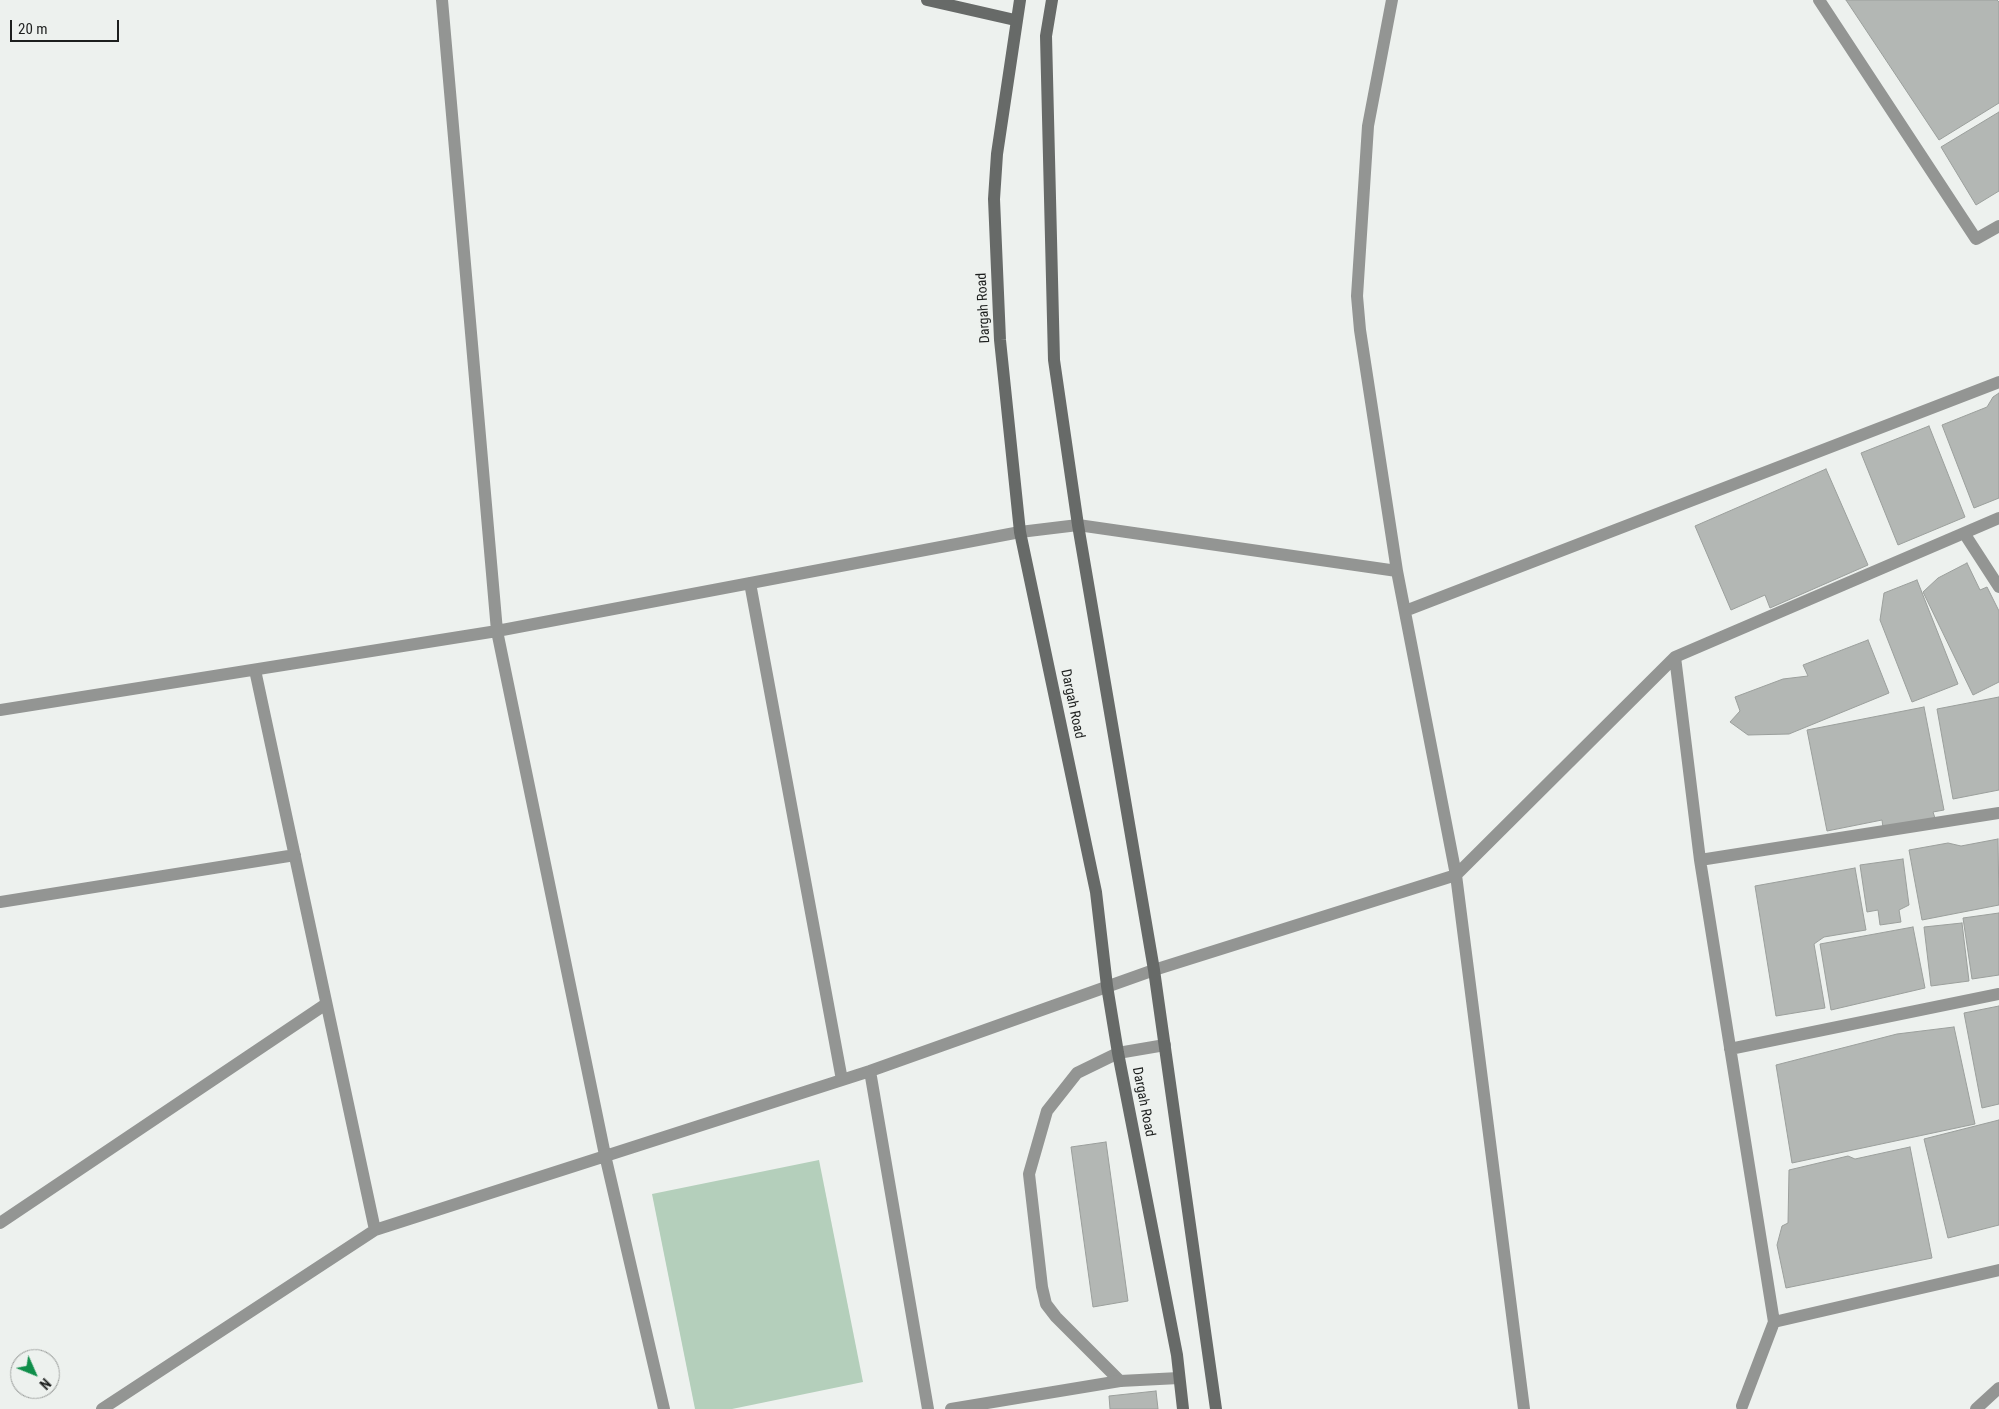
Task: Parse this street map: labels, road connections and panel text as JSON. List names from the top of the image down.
{
  "streets": {
    "main road": ["Dargah Road"]
  },
  "scale_bar": "20 m",
  "north": "bottom right"
}
